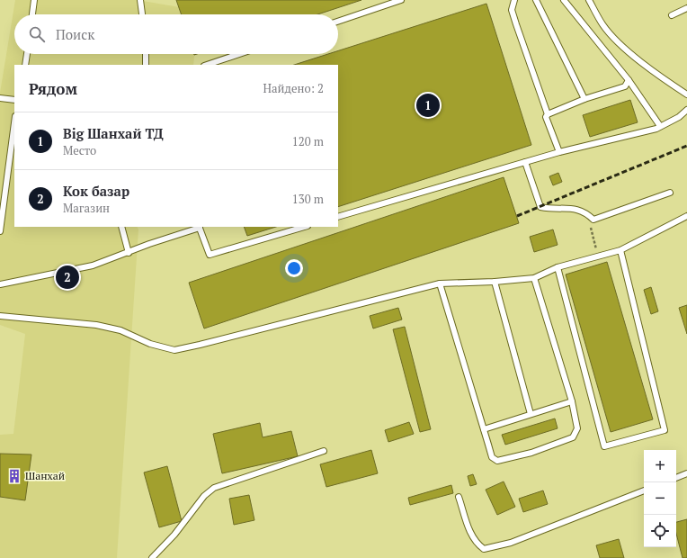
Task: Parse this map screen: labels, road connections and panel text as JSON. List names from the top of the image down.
{
  "places": {
    "building": ["Шанхай"]
  },
  "page": {
    "search": "Поиск",
    "heading": ["Рядом", "Найдено: 2"],
    "pins": ["1", "2"],
    "list": [
      {
        "mark": "1",
        "name": "Big Шанхай ТД",
        "note": "Место",
        "value": "120 m"
      },
      {
        "mark": "2",
        "name": "Кок базар",
        "note": "Магазин",
        "value": "130 m"
      }
    ],
    "map_buttons": ["+", "−"]
  }
}
